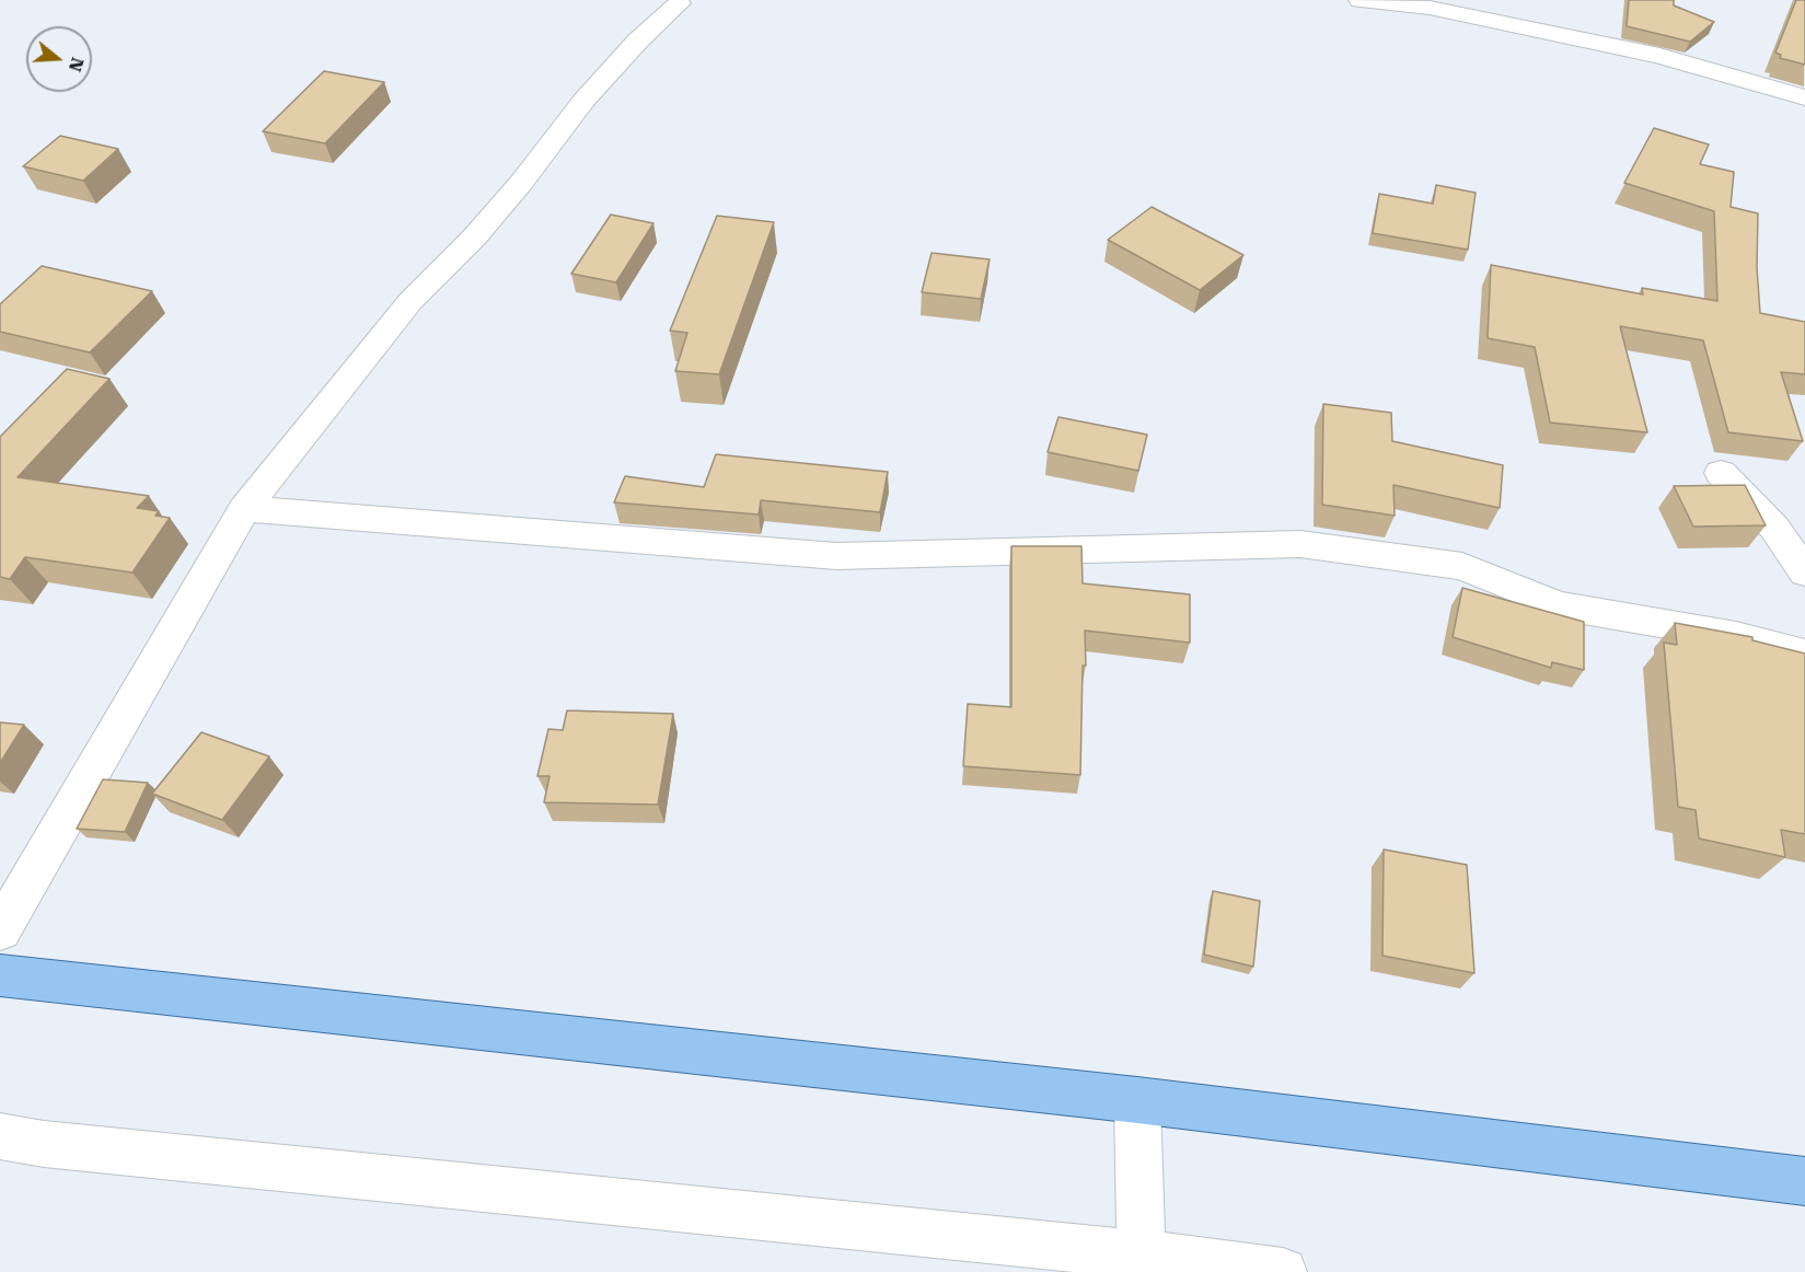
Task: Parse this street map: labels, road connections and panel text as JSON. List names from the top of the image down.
{
  "north": "right"
}
